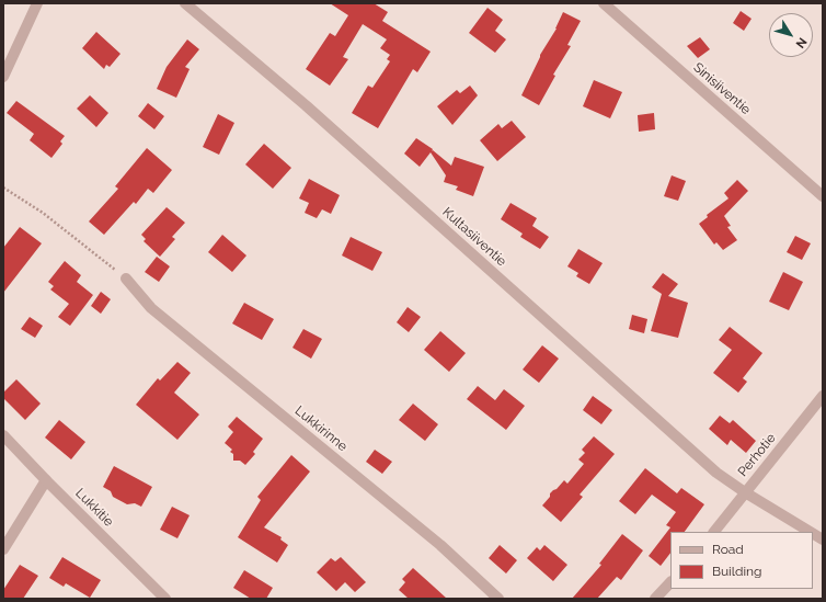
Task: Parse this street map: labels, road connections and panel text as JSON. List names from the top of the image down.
{
  "streets": {
    "street": [
      "Sinisiiventie",
      "Kultasiiventie",
      "Lukkirinne",
      "Perhotie",
      "Lukkitie"
    ]
  },
  "crossings": [
    ["Kultasiiventie", "Perhotie"]
  ],
  "legend": ["Road", "Building"],
  "north": "bottom right"
}
